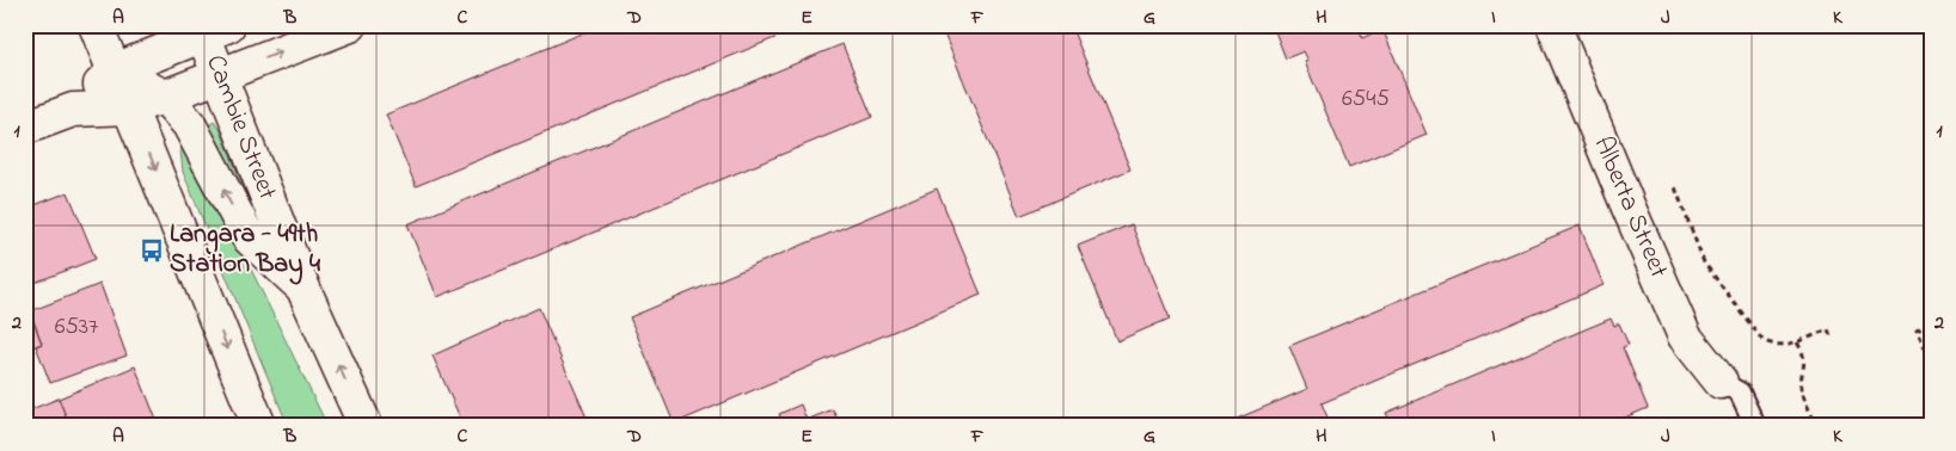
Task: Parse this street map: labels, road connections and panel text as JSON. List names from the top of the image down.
{
  "streets": {
    "main road": ["Cambie Street", "Alberta Street"]
  },
  "places": {
    "bus stop": ["Langara - 49th Station Bay 4"]
  },
  "house_numbers": ["6545", "6537"],
  "grid": {
    "columns": [
      "A",
      "B",
      "C",
      "D",
      "E",
      "F",
      "G",
      "H",
      "I",
      "J",
      "K"
    ],
    "rows": ["1", "2"]
  }
}
